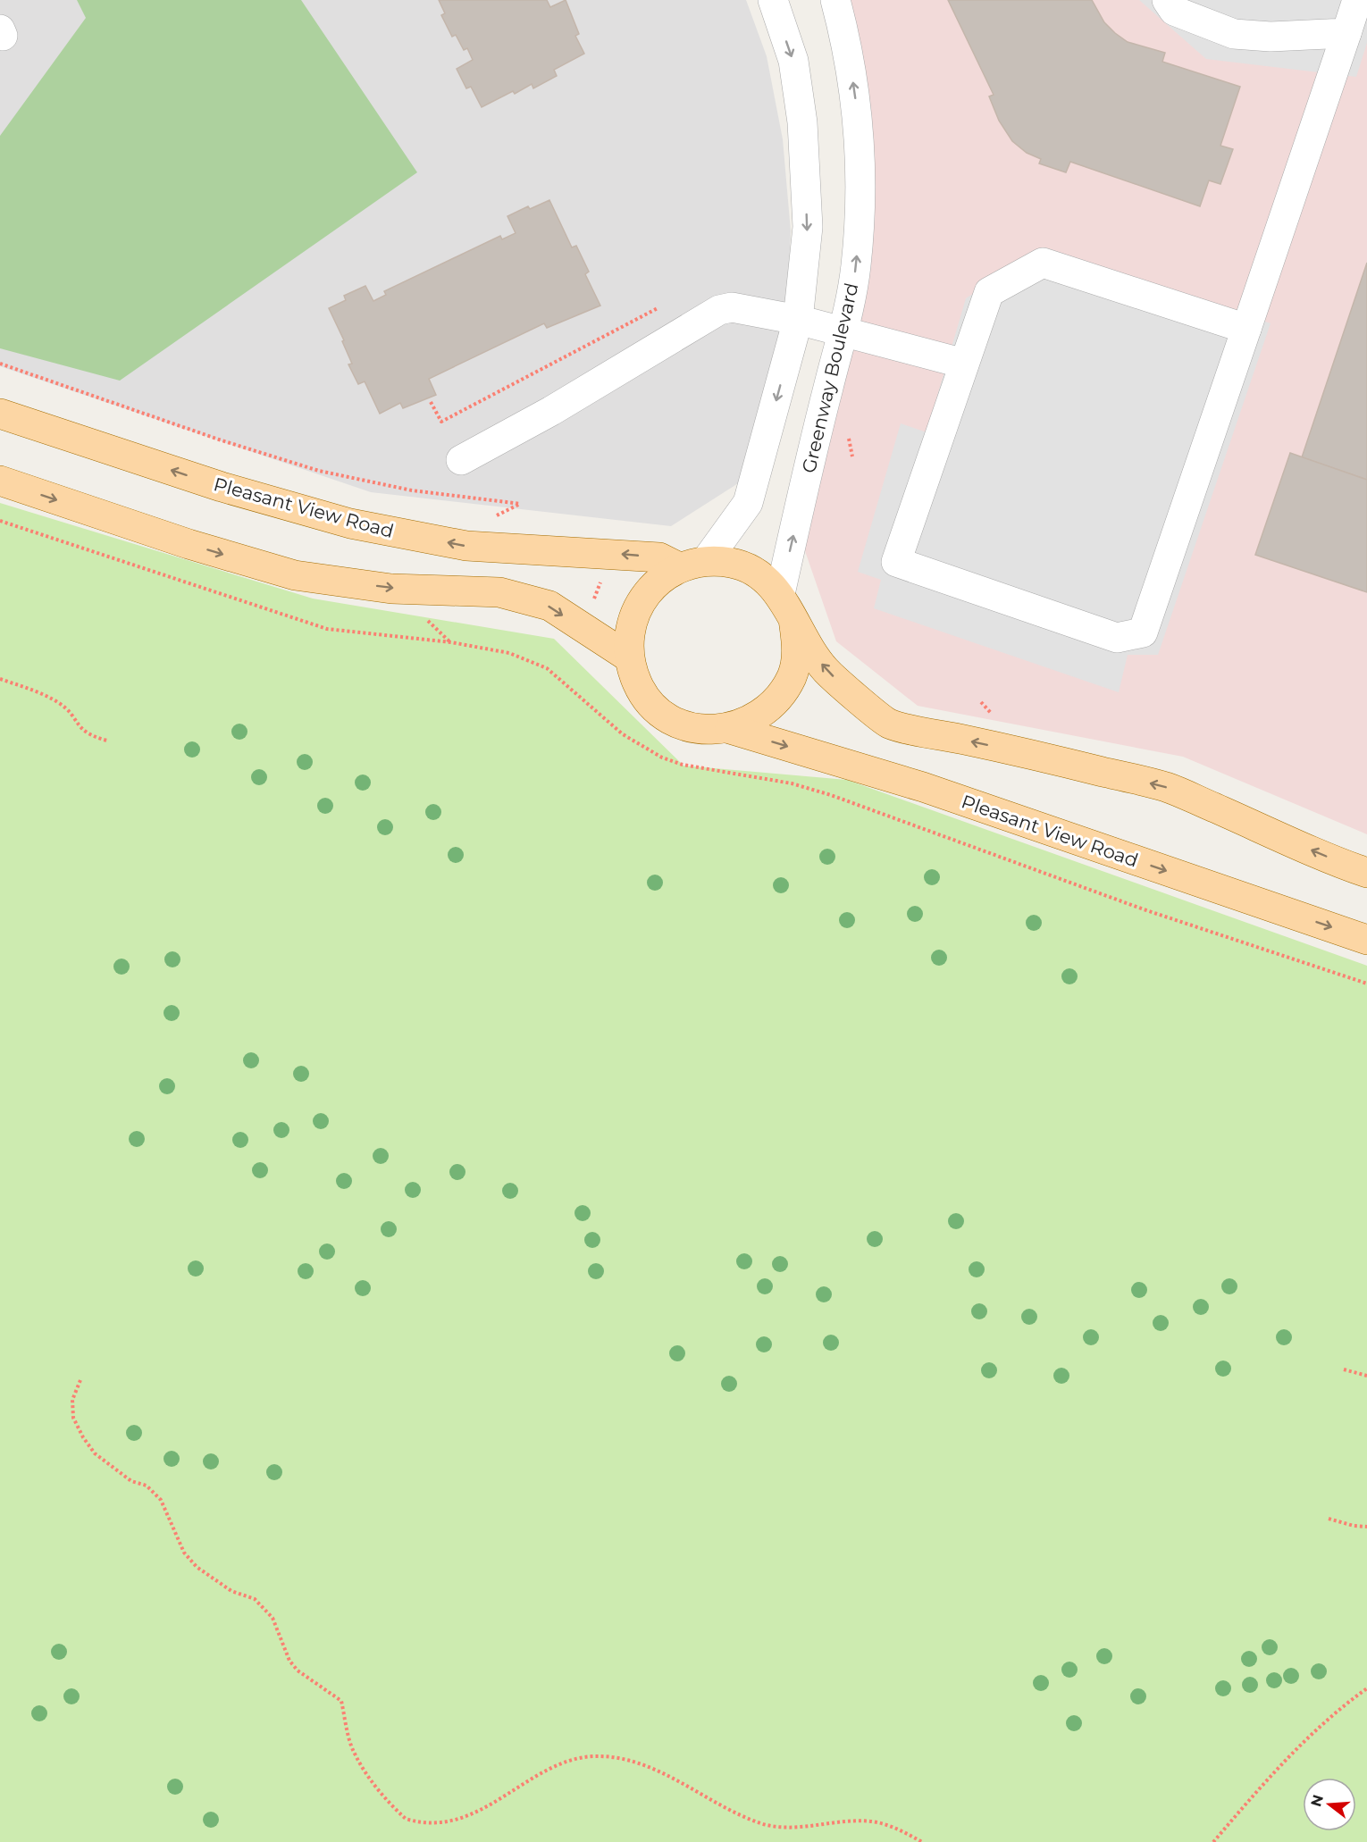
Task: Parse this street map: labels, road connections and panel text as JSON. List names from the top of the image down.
{
  "streets": {
    "main road": ["Pleasant View Road"],
    "street": ["Greenway Boulevard"]
  },
  "crossings": [
    ["Greenway Boulevard", "Pleasant View Road"]
  ],
  "north": "left"
}
